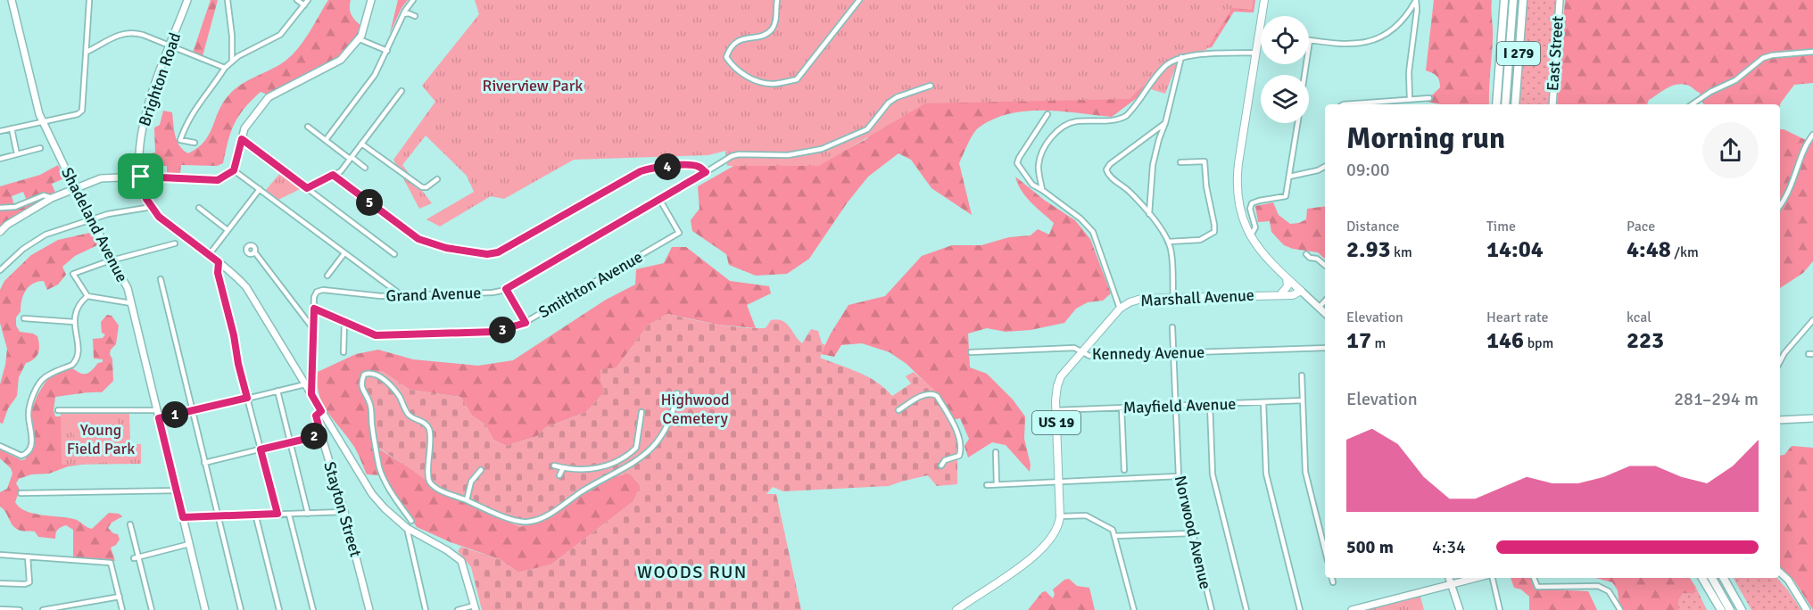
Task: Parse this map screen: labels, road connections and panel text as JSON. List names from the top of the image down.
{
  "streets": {
    "highway": ["I 279"],
    "main road": ["Marshall Avenue", "US 19"],
    "street": [
      "East Street",
      "Brighton Road",
      "Shadeland Avenue",
      "Smithton Avenue",
      "Grand Avenue",
      "Kennedy Avenue",
      "Mayfield Avenue",
      "Stayton Street",
      "Norwood Avenue"
    ]
  },
  "crossings": [
    ["Brighton Road", "Stayton Street"],
    ["Smithton Avenue", "Grand Avenue"],
    ["Marshall Avenue", "Kennedy Avenue"],
    ["Marshall Avenue", "Mayfield Avenue"],
    ["Kennedy Avenue", "Norwood Avenue"],
    ["Mayfield Avenue", "Norwood Avenue"]
  ],
  "districts": ["WOODS RUN"],
  "parks": ["Riverview Park", "Highwood Cemetery", "Young Field Park"],
  "page": {
    "heading": ["Morning run", "09:00"],
    "pins": [
      "4",
      "5",
      "3",
      "1",
      "2"
    ],
    "stats": [
      ["Distance", "2.93 km"],
      ["Time", "14:04"],
      ["Pace", "4:48 /km"],
      ["Elevation", "17 m"],
      ["Heart rate", "146 bpm"],
      ["kcal", "223"]
    ],
    "chart": ["Elevation", "281–294 m"],
    "list": [
      {
        "name": "500 m",
        "note": "4:34"
      }
    ]
  }
}
